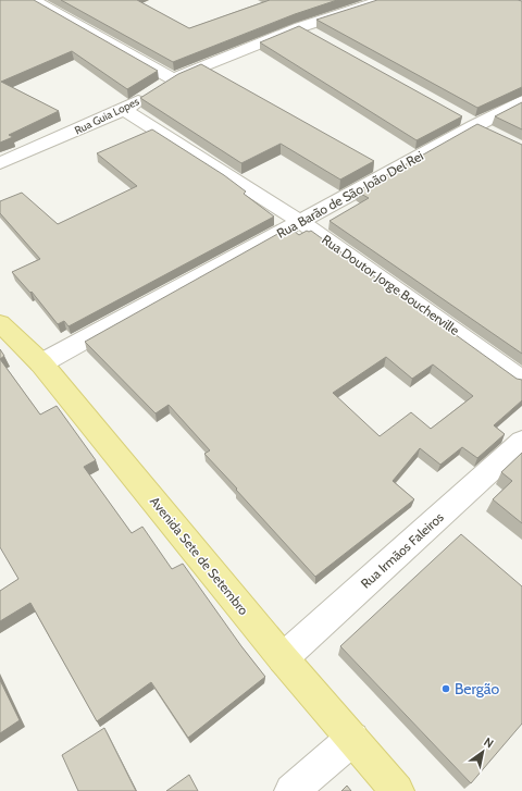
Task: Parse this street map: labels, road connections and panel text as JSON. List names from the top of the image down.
{
  "streets": {
    "main road": ["Avenida Sete de Setembro"],
    "street": [
      "Rua Guia Lopes",
      "Rua Barão de São João Del Rei",
      "Rua Doutor Jorge Boucherville",
      "Rua Irmãos Faleiros"
    ]
  },
  "crossings": [
    ["Rua Guia Lopes", "Rua Doutor Jorge Boucherville"],
    ["Rua Barão de São João Del Rei", "Rua Doutor Jorge Boucherville"],
    ["Rua Barão de São João Del Rei", "Avenida Sete de Setembro"],
    ["Rua Irmãos Faleiros", "Avenida Sete de Setembro"]
  ],
  "places": ["Bergão"],
  "north": "top right"
}
